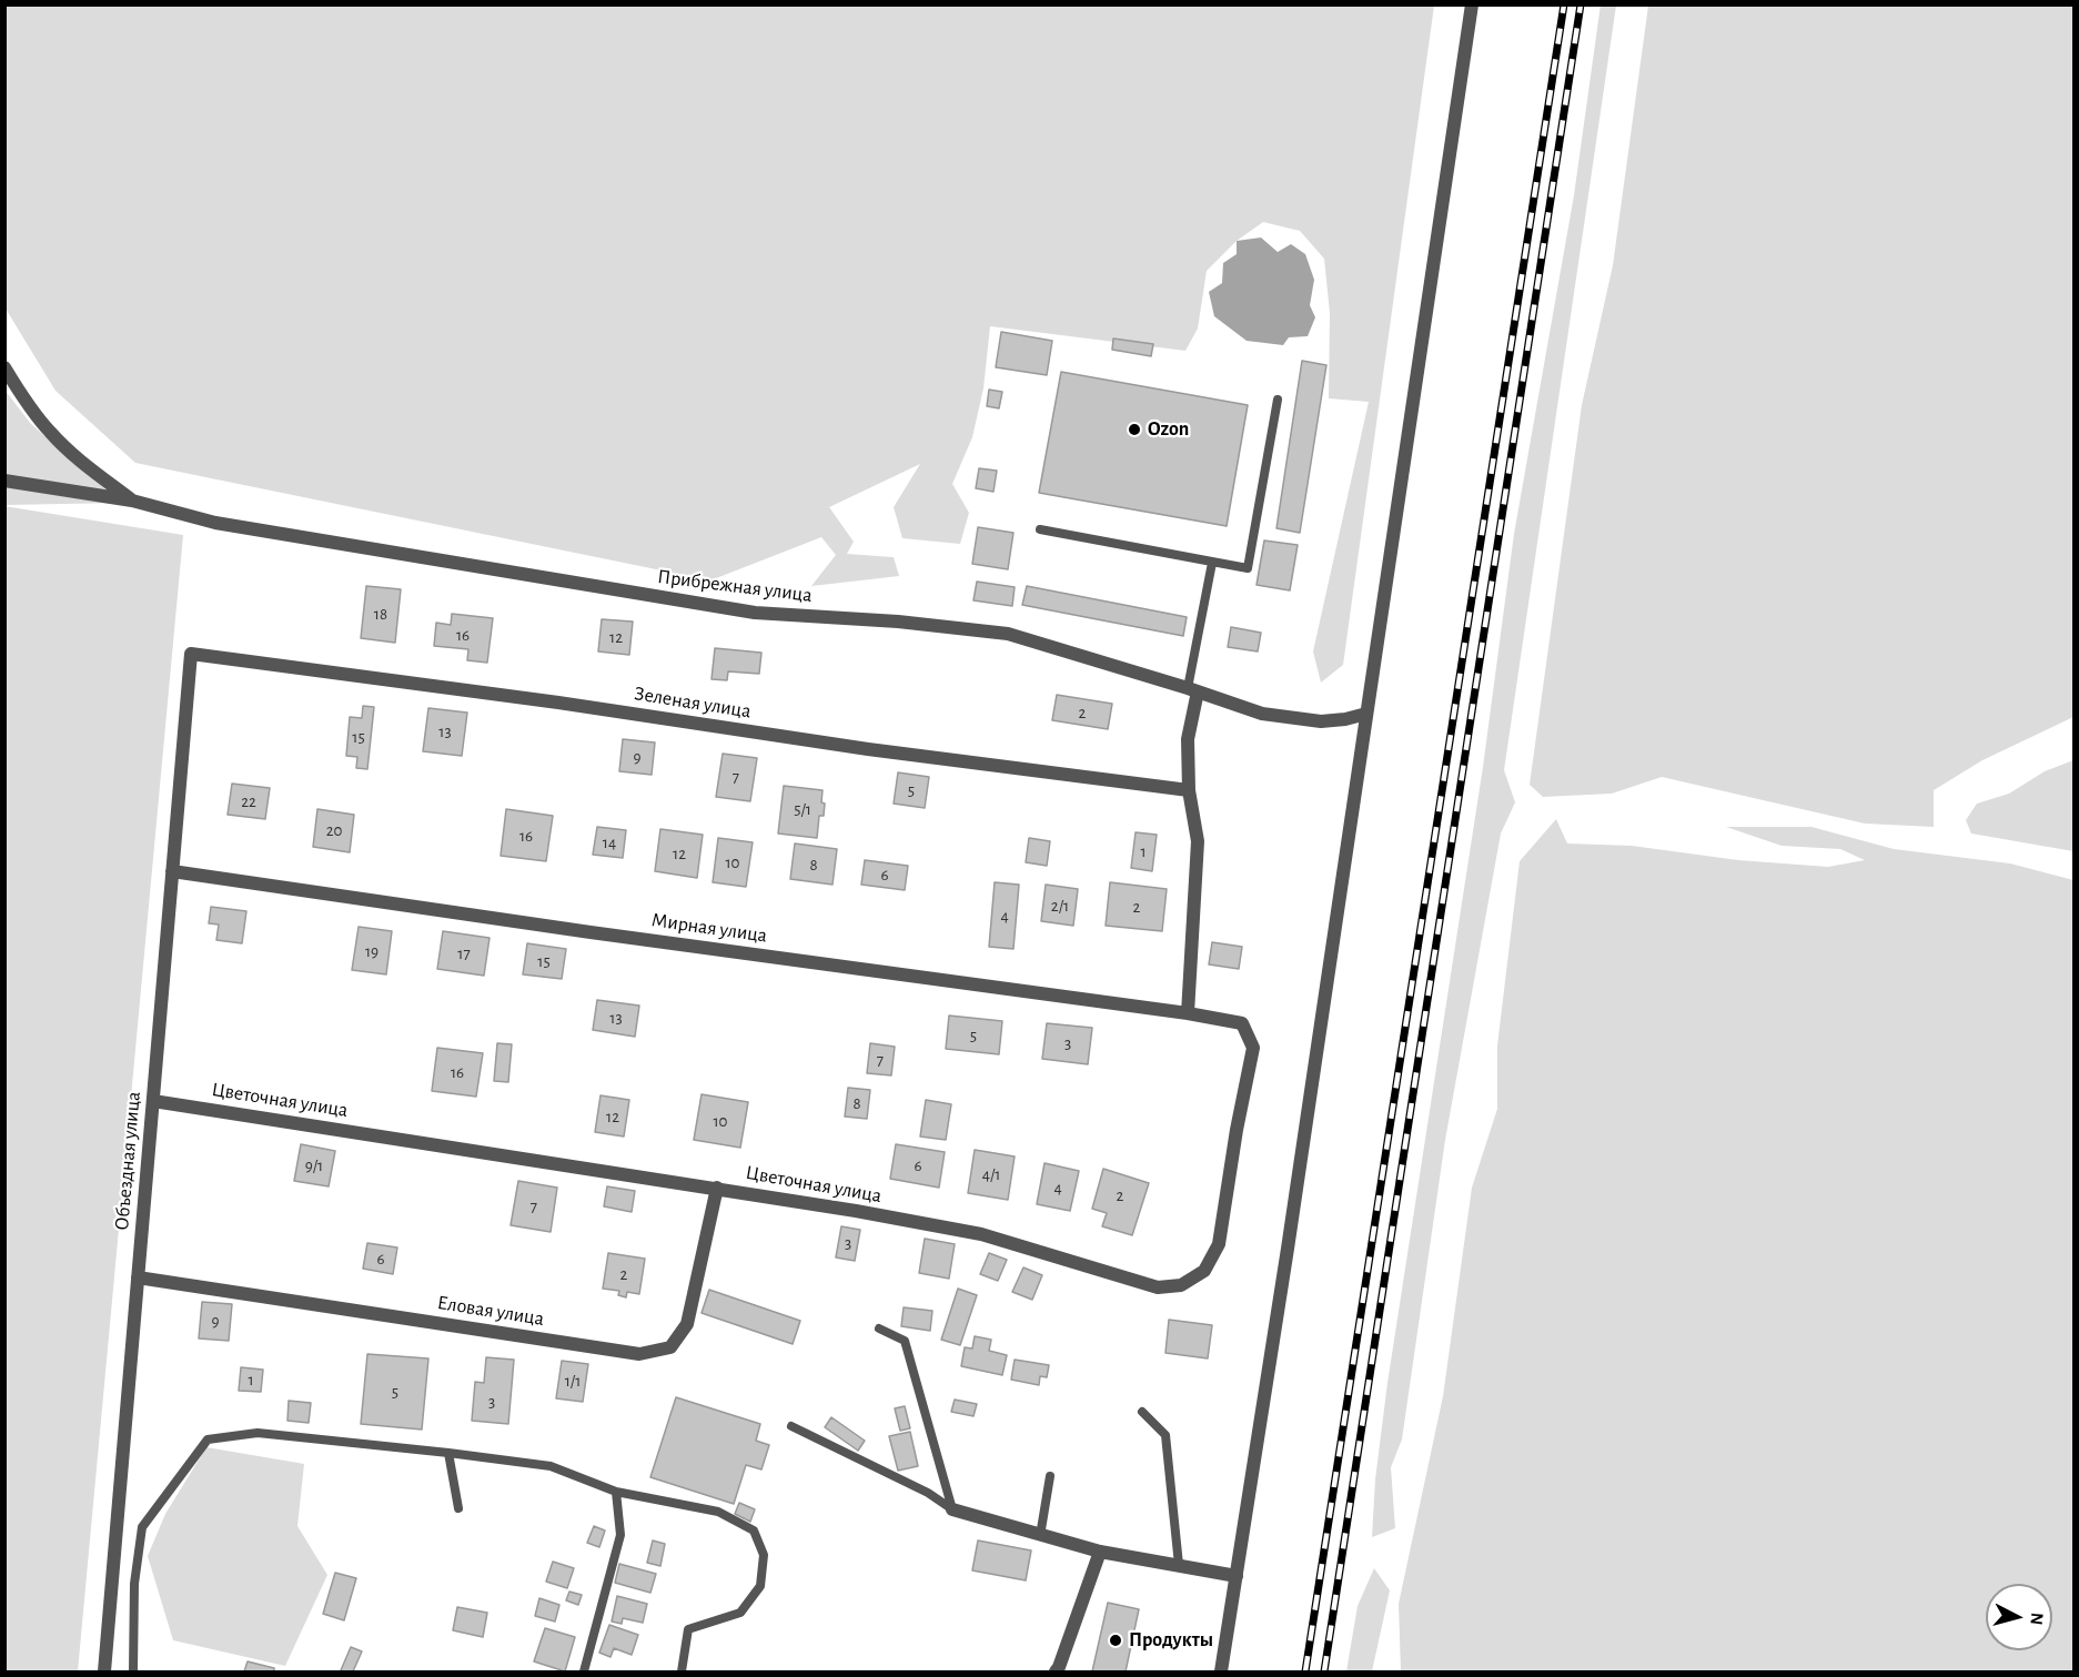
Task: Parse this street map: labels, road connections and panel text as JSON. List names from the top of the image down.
{
  "streets": {
    "street": [
      "Прибрежная улица",
      "Зеленая улица",
      "Мирная улица",
      "Цветочная улица",
      "Объездная улица",
      "Еловая улица"
    ]
  },
  "crossings": [
    ["Зеленая улица", "Объездная улица"],
    ["Мирная улица", "Цветочная улица"],
    ["Мирная улица", "Объездная улица"],
    ["Цветочная улица", "Объездная улица"],
    ["Цветочная улица", "Еловая улица"],
    ["Объездная улица", "Еловая улица"]
  ],
  "places": ["Ozon", "Продукты"],
  "house_numbers": [
    "18",
    "16",
    "12",
    "2",
    "13",
    "15",
    "9",
    "7",
    "5",
    "22",
    "5/1",
    "20",
    "16",
    "14",
    "1",
    "12",
    "10",
    "8",
    "6",
    "2/1",
    "2",
    "4",
    "19",
    "17",
    "15",
    "13",
    "5",
    "3",
    "7",
    "16",
    "8",
    "12",
    "10",
    "9/1",
    "6",
    "4/1",
    "4",
    "2",
    "7",
    "3",
    "6",
    "2",
    "9",
    "1",
    "1/1",
    "5",
    "3"
  ],
  "north": "right"
}
